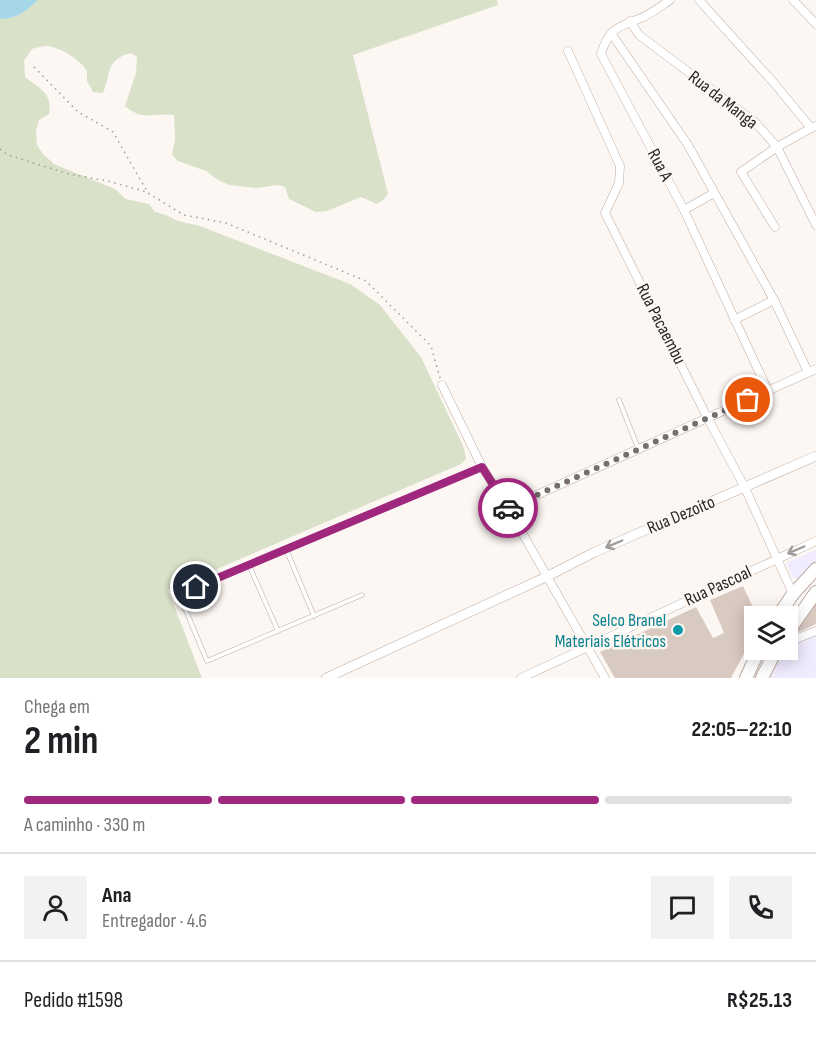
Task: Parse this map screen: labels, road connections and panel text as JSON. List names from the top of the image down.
{
  "streets": {
    "street": [
      "Rua da Manga",
      "Rua A",
      "Rua Pacaembu",
      "Rua Dezoito",
      "Rua Pascoal"
    ]
  },
  "crossings": [
    ["Rua Pacaembu", "Rua Dezoito"],
    ["Rua Pacaembu", "Rua Pascoal"]
  ],
  "places": ["Selco Branel Materiais Elétricos"],
  "page": {
    "heading": ["2 min", "Chega em", "22:05–22:10"],
    "panel": [
      "Ana",
      "Entregador · 4.6",
      "Pedido #1598",
      "R$25.13"
    ],
    "bar": "A caminho · 330 m"
  }
}
